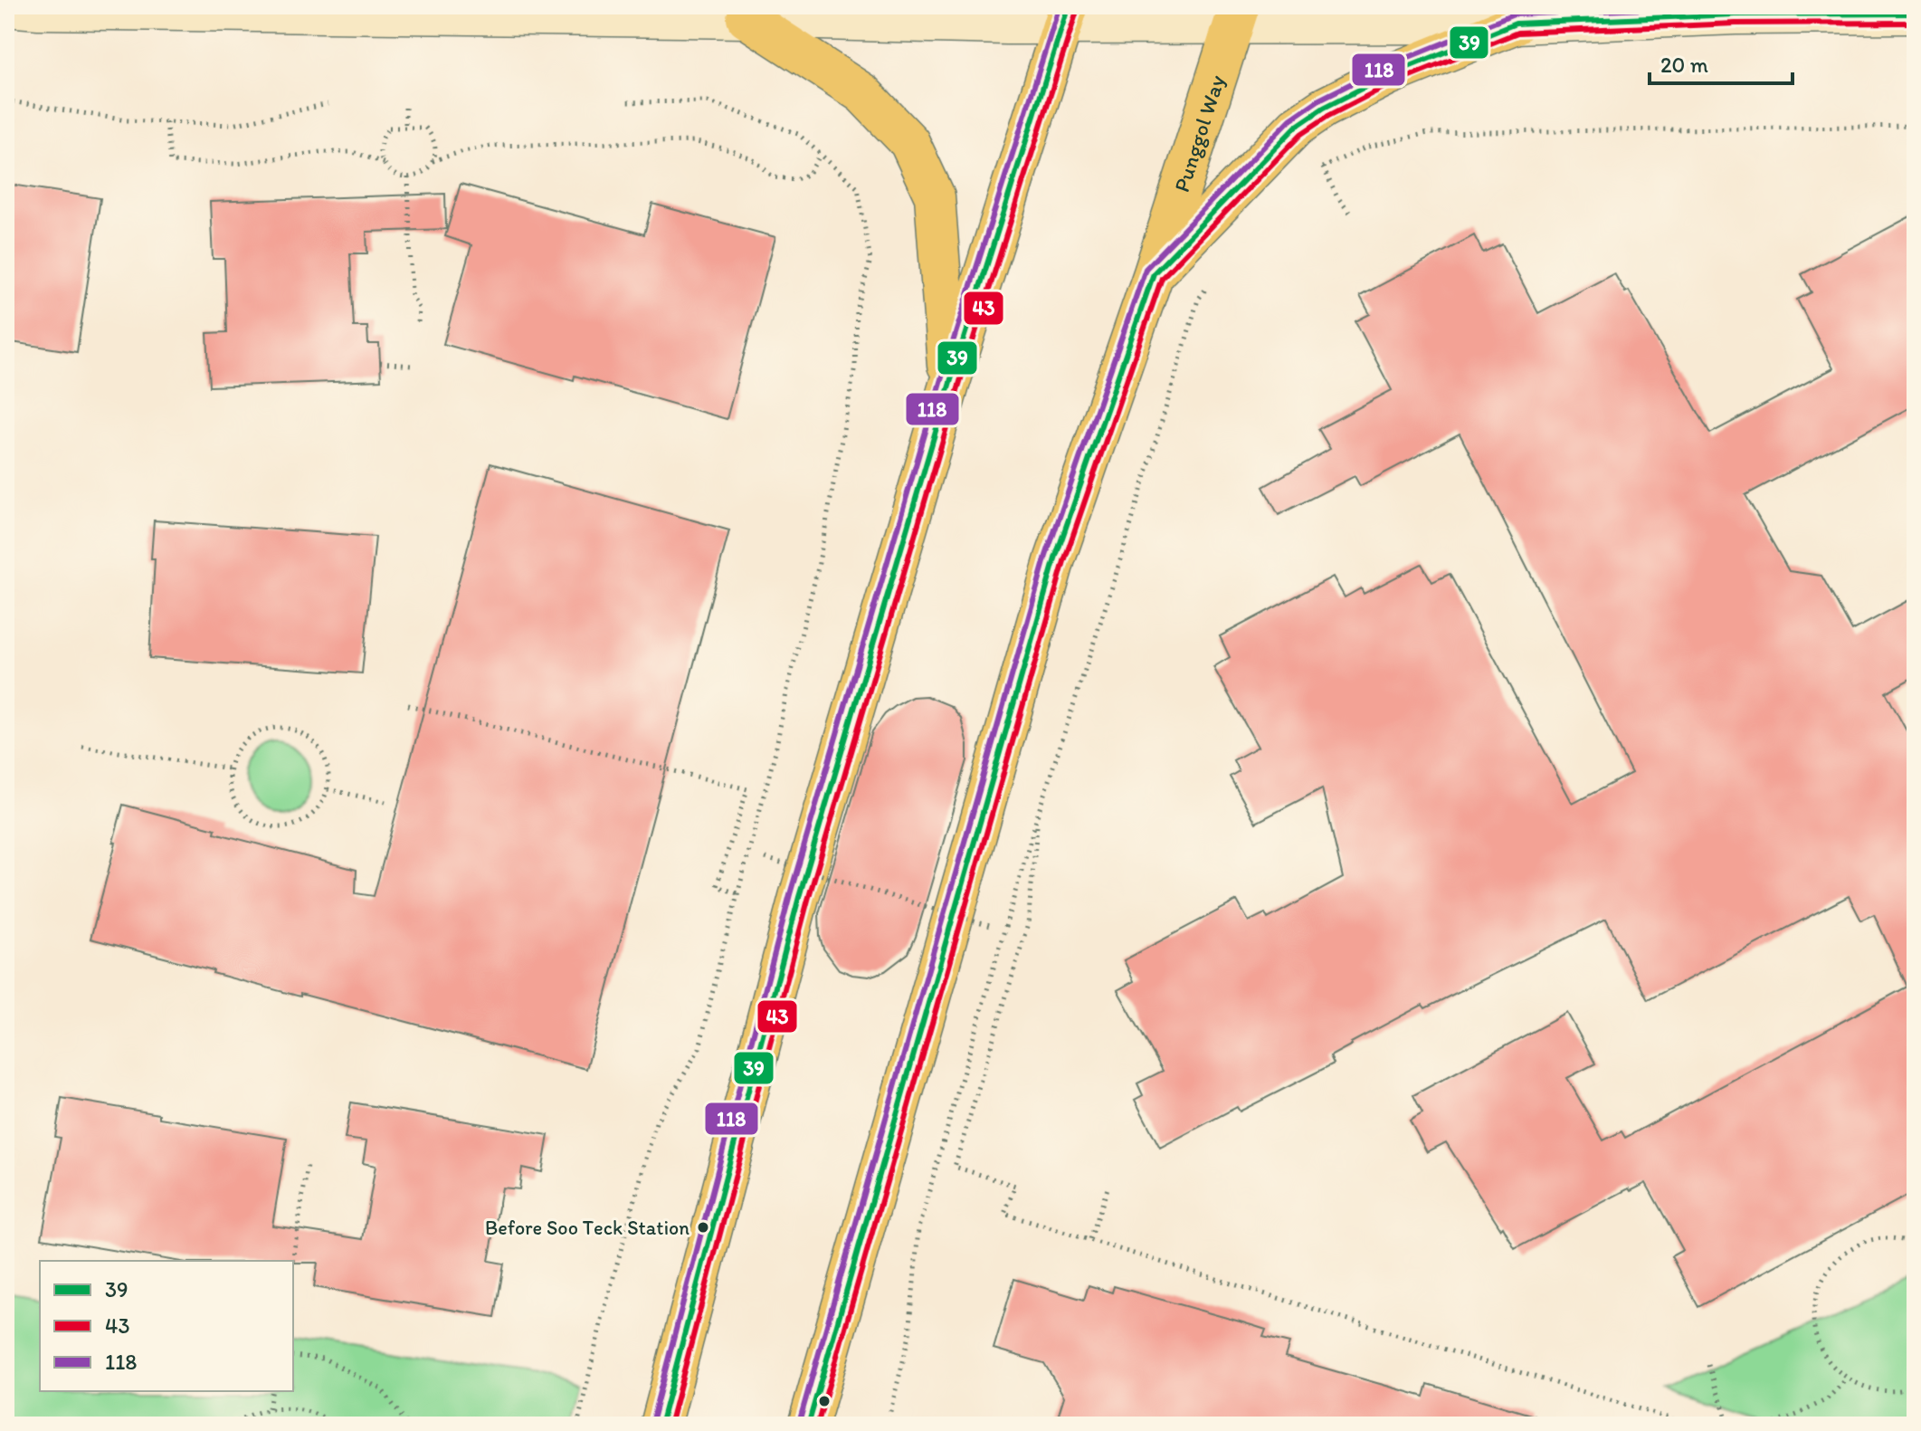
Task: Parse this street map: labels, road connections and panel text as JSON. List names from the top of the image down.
{
  "streets": {
    "main road": ["Punggol Way"]
  },
  "places": ["Before Soo Teck Station"],
  "lines": ["transit line 39", "transit line 118", "transit line 43"],
  "legend": ["39", "43", "118"],
  "scale_bar": "20 m"
}
